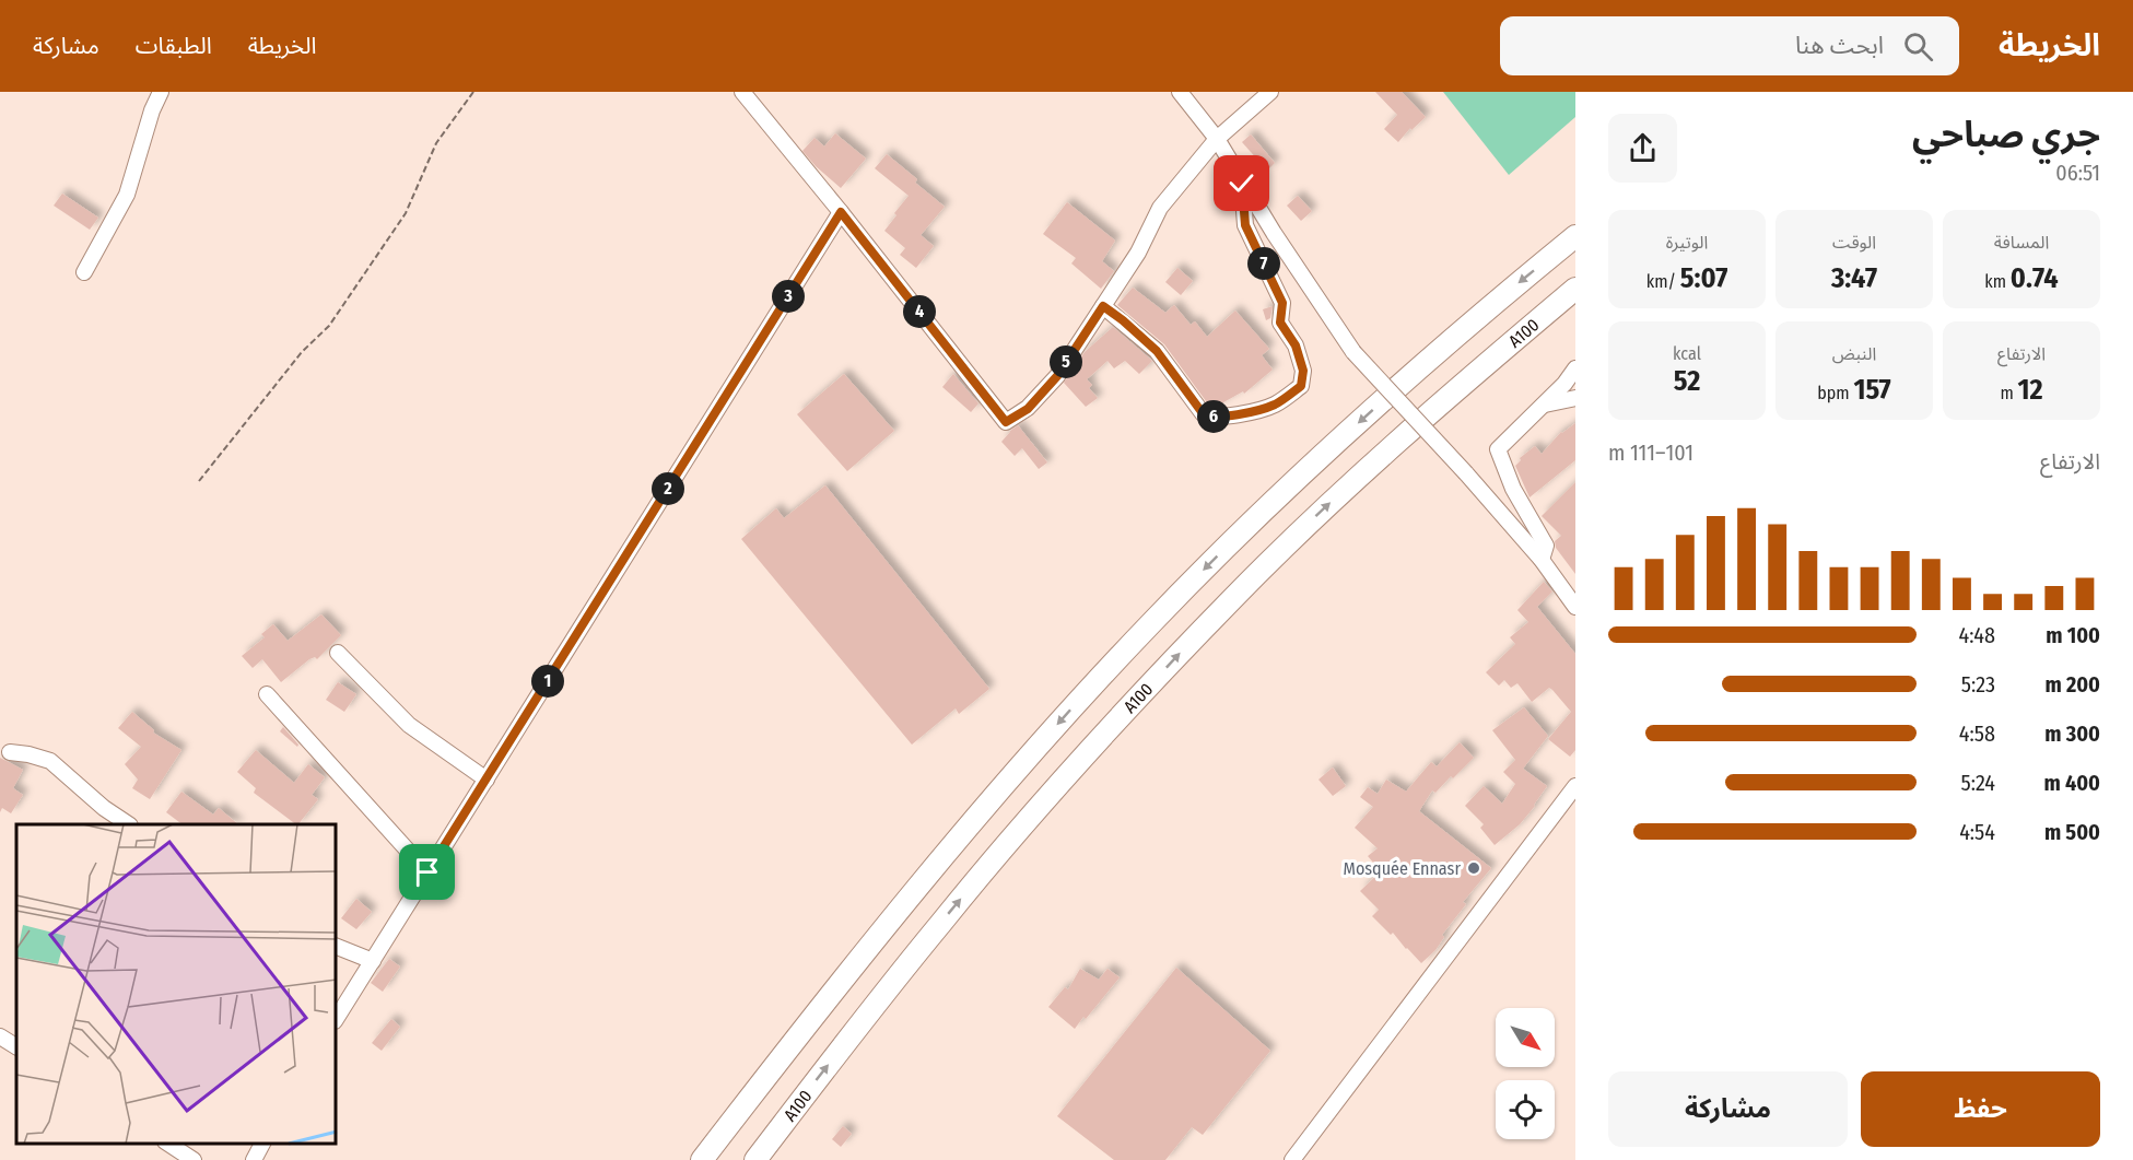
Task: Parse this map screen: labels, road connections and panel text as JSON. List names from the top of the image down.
{
  "streets": {
    "highway": ["A100"]
  },
  "places": ["Mosquée Ennasr"],
  "north": "bottom right",
  "page": {
    "header": "الخريطة",
    "search": "ابحث هنا",
    "nav": ["الخريطة", "الطبقات", "مشاركة"],
    "heading": ["جري صباحي", "06:51"],
    "stats": [
      ["المسافة", "0.74 km"],
      ["الوقت", "3:47"],
      ["الوتيرة", "5:07 /km"],
      ["الارتفاع", "12 m"],
      ["النبض", "157 bpm"],
      ["kcal", "52"]
    ],
    "pins": [
      "7",
      "3",
      "4",
      "5",
      "6",
      "2",
      "1"
    ],
    "chart": ["الارتفاع", "101–111 m"],
    "list": [
      {
        "name": "100 m",
        "note": "4:48"
      },
      {
        "name": "200 m",
        "note": "5:23"
      },
      {
        "name": "300 m",
        "note": "4:58"
      },
      {
        "name": "400 m",
        "note": "5:24"
      },
      {
        "name": "500 m",
        "note": "4:54"
      }
    ],
    "buttons": ["حفظ", "مشاركة"]
  }
}
